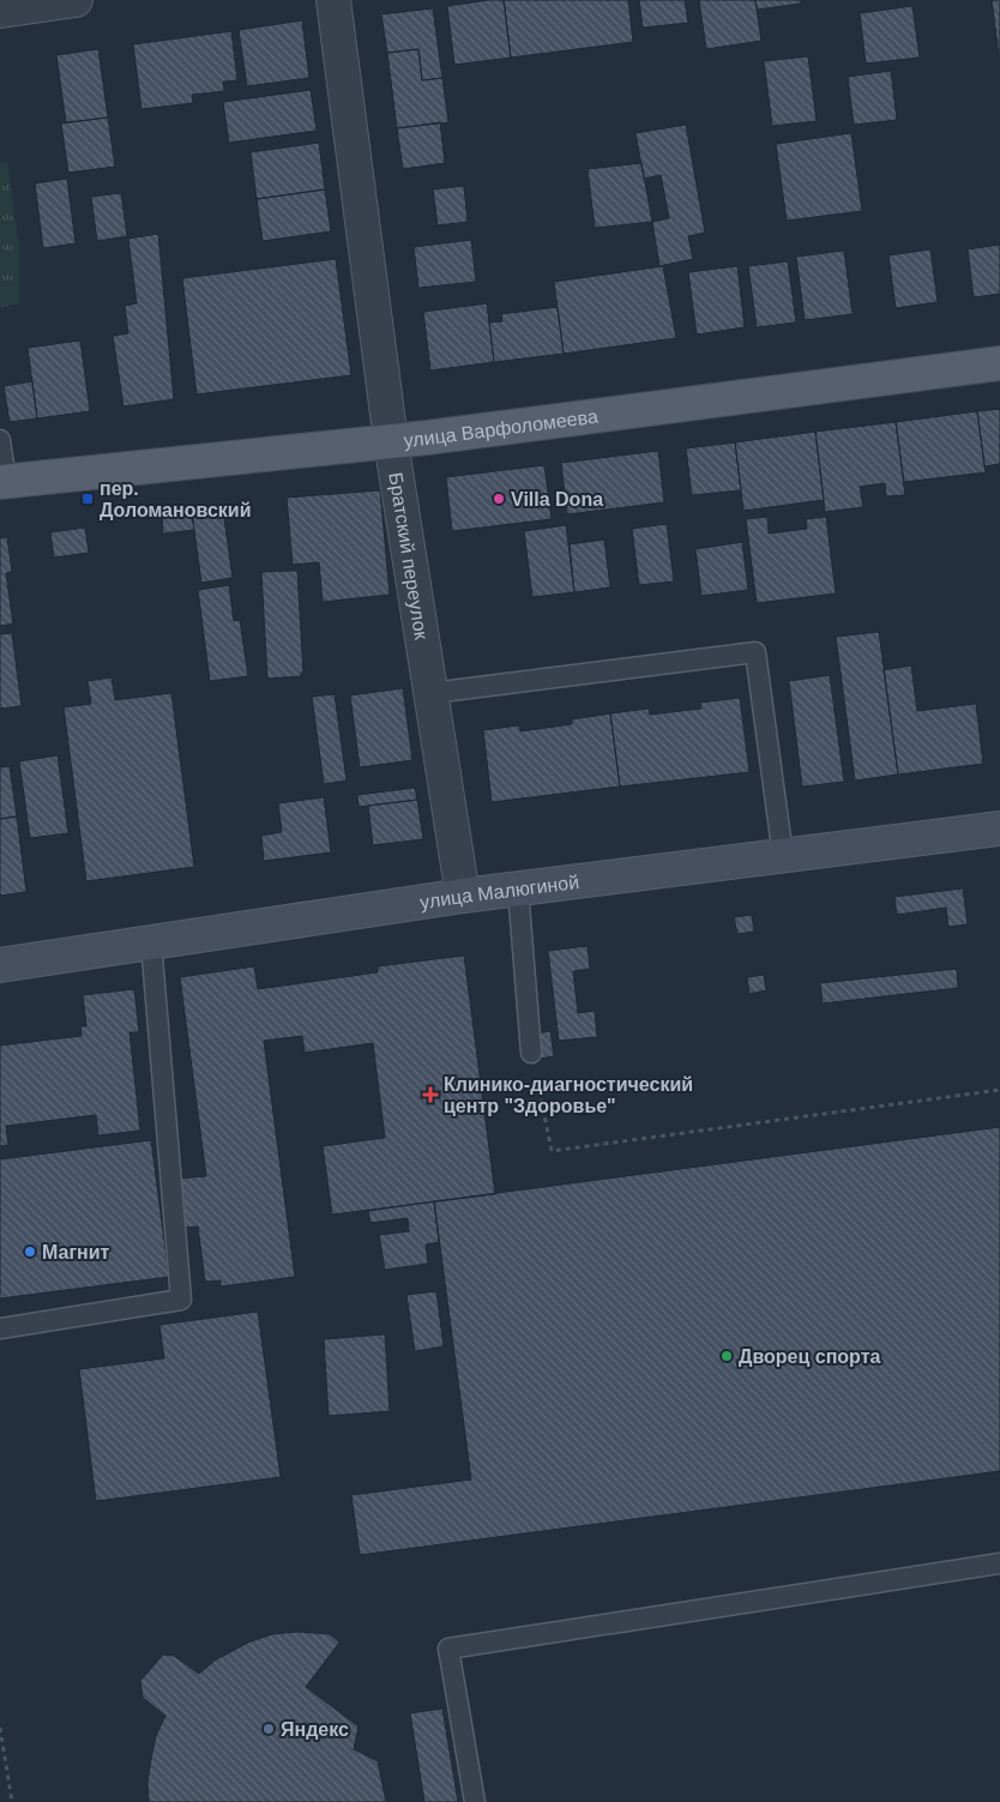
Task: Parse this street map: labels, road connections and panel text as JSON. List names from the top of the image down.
{
  "streets": {
    "main road": ["улица Варфоломеева"],
    "street": ["Братский переулок", "улица Малюгиной"]
  },
  "crossings": [
    ["улица Варфоломеева", "Братский переулок"],
    ["Братский переулок", "улица Малюгиной"]
  ],
  "places": {
    "transit": ["пер. Доломановский"],
    "other": [
      "Villa Dona",
      "Магнит",
      "Дворец спорта",
      "Яндекс"
    ],
    "health": ["Клинико-диагностический центр \"Здоровье\""]
  }
}
